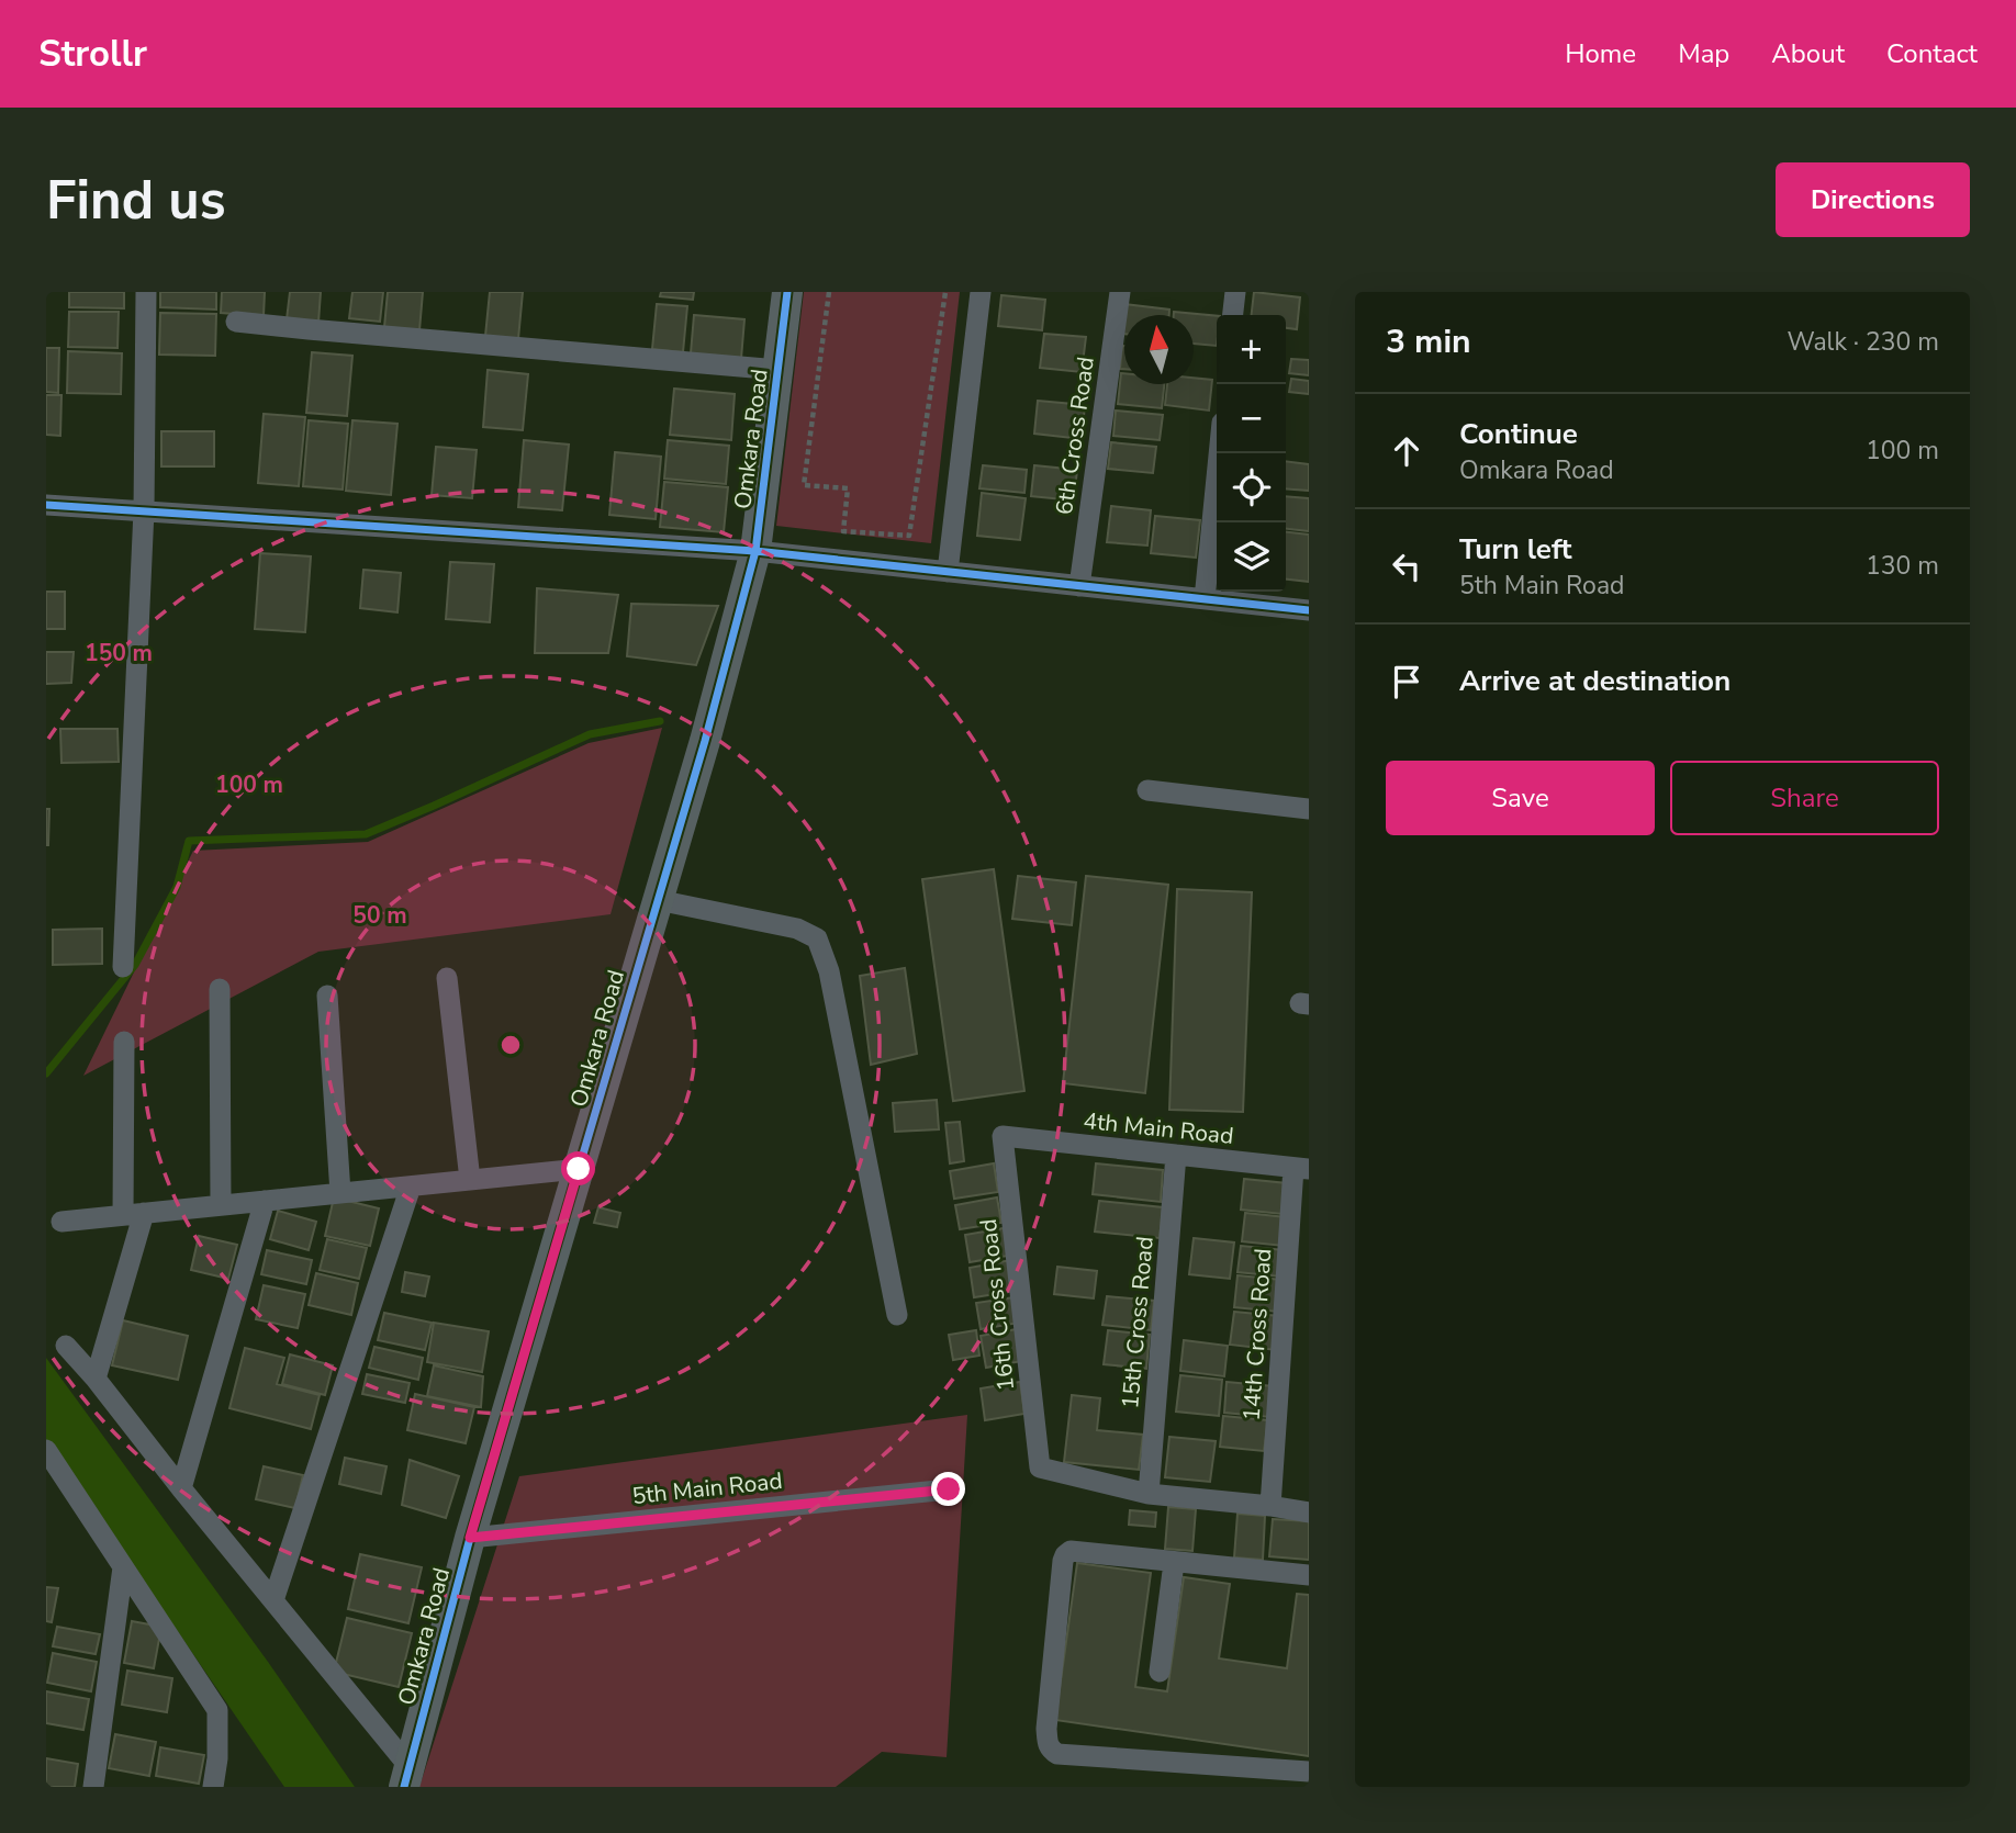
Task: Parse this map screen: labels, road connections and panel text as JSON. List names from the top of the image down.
{
  "streets": {
    "street": [
      "6th Cross Road",
      "Omkara Road",
      "4th Main Road",
      "16th Cross Road",
      "15th Cross Road",
      "14th Cross Road",
      "5th Main Road"
    ]
  },
  "crossings": [
    ["Omkara Road", "5th Main Road"],
    ["4th Main Road", "16th Cross Road"],
    ["4th Main Road", "15th Cross Road"],
    ["4th Main Road", "14th Cross Road"],
    ["16th Cross Road", "15th Cross Road"]
  ],
  "north": "top",
  "page": {
    "header": "Strollr",
    "nav": [
      "Home",
      "Map",
      "About",
      "Contact"
    ],
    "buttons": [
      "Directions",
      ["Save", "Share"]
    ],
    "title": "Find us",
    "heading": ["3 min", "Walk · 230 m"],
    "map_buttons": ["+", "−"],
    "list": [
      ["Continue", "Omkara Road", "100 m"],
      ["Turn left", "5th Main Road", "130 m"],
      "Arrive at destination"
    ]
  },
  "rings": ["150 m", "100 m", "50 m"]
}
